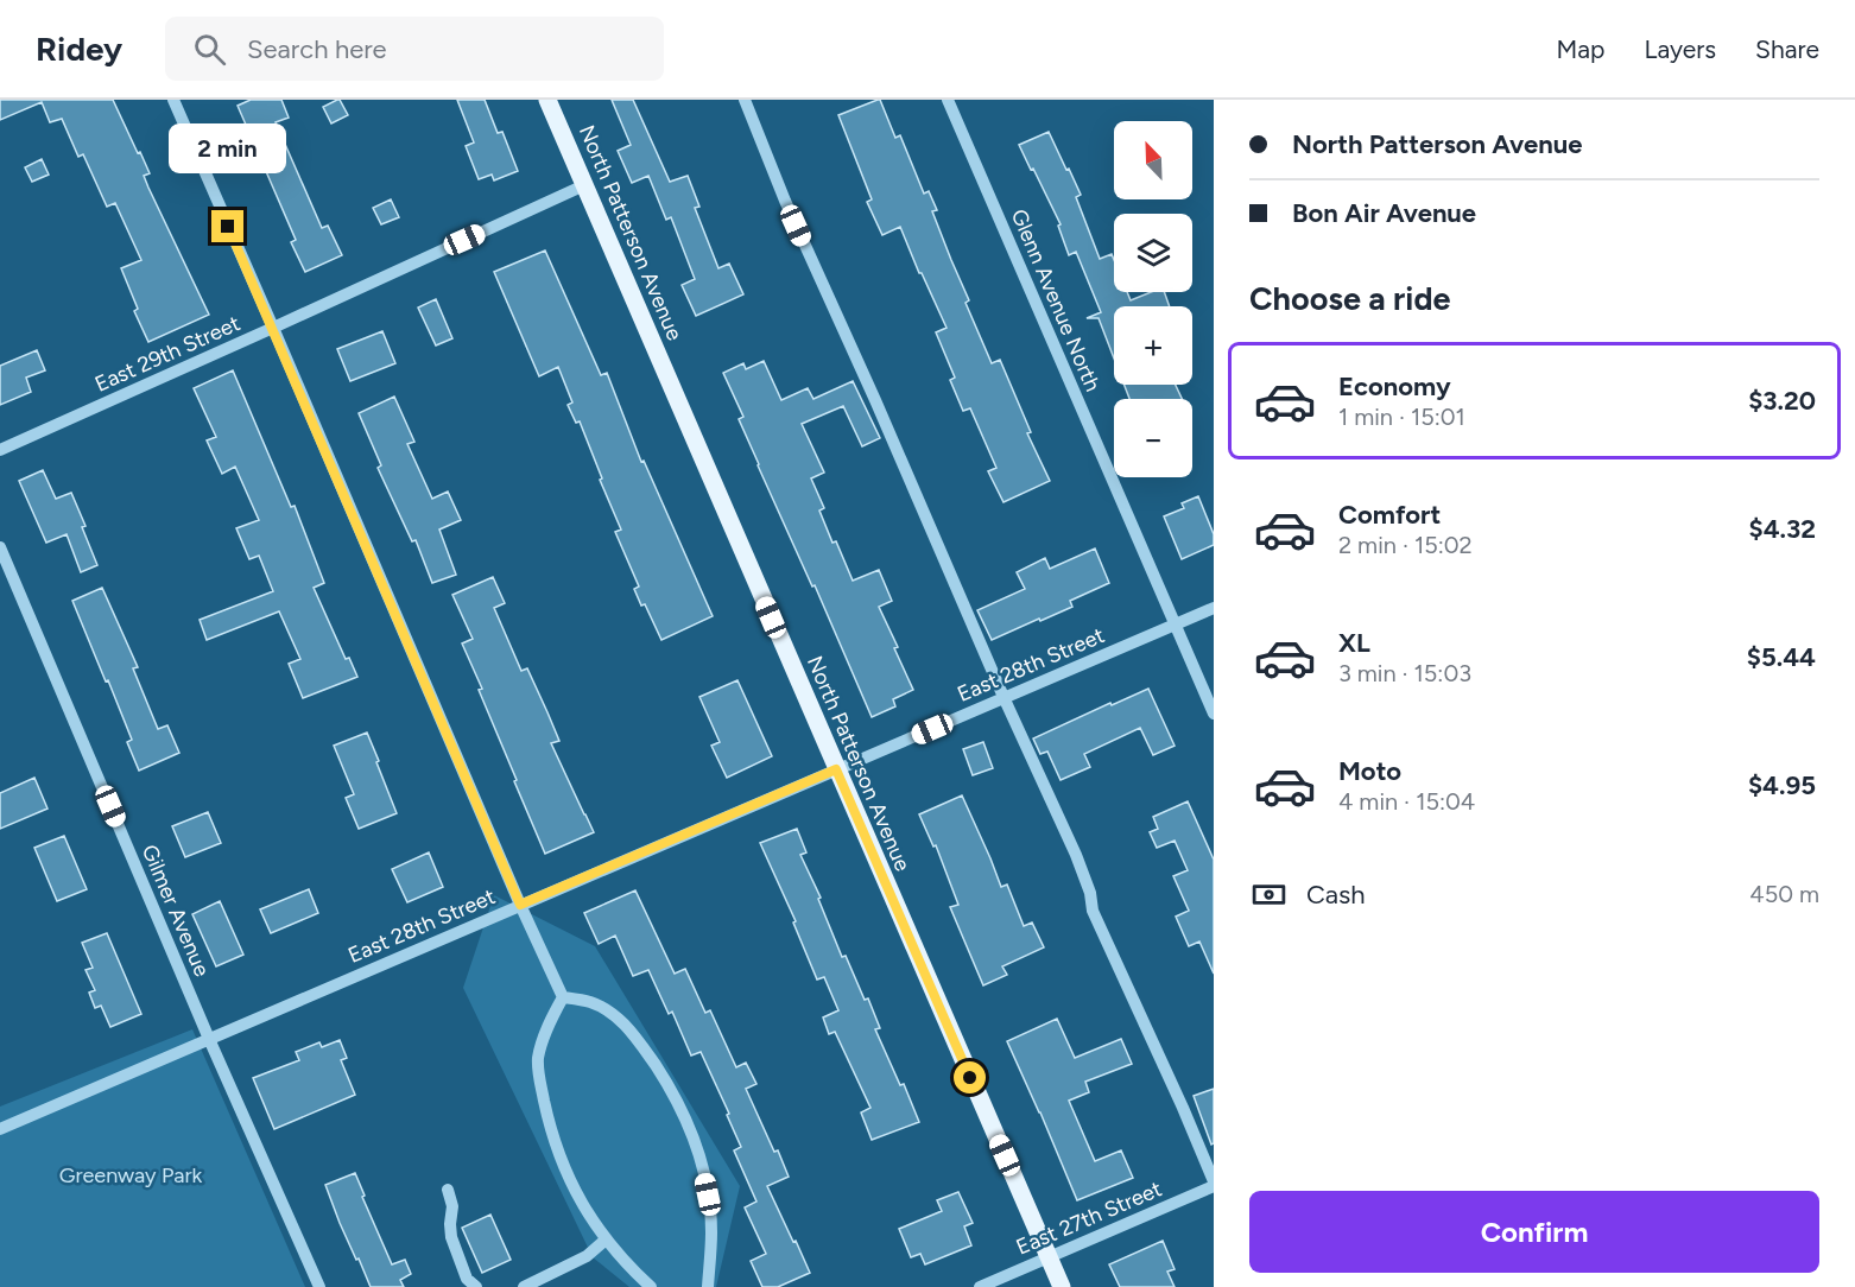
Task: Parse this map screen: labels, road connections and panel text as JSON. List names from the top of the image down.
{
  "streets": {
    "main road": ["North Patterson Avenue"],
    "street": [
      "Glenn Avenue North",
      "East 29th Street",
      "East 28th Street",
      "Gilmer Avenue",
      "East 27th Street"
    ]
  },
  "crossings": [
    ["North Patterson Avenue", "East 29th Street"],
    ["North Patterson Avenue", "East 28th Street"],
    ["North Patterson Avenue", "East 27th Street"],
    ["Glenn Avenue North", "East 28th Street"],
    ["East 28th Street", "Gilmer Avenue"]
  ],
  "parks": ["Greenway Park"],
  "north": "top left",
  "page": {
    "header": "Ridey",
    "search": "Search here",
    "nav": ["Map", "Layers", "Share"],
    "banner": ["North Patterson Avenue", "Bon Air Avenue"],
    "map_buttons": ["+", "−"],
    "bubble": "2 min",
    "heading": "Choose a ride",
    "list": [
      {
        "name": "Economy",
        "note": "1 min · 15:01",
        "value": "$3.20"
      },
      {
        "name": "Comfort",
        "note": "2 min · 15:02",
        "value": "$4.32"
      },
      {
        "name": "XL",
        "note": "3 min · 15:03",
        "value": "$5.44"
      },
      {
        "name": "Moto",
        "note": "4 min · 15:04",
        "value": "$4.95"
      }
    ],
    "pay": ["Cash", "450 m"],
    "buttons": "Confirm"
  }
}
